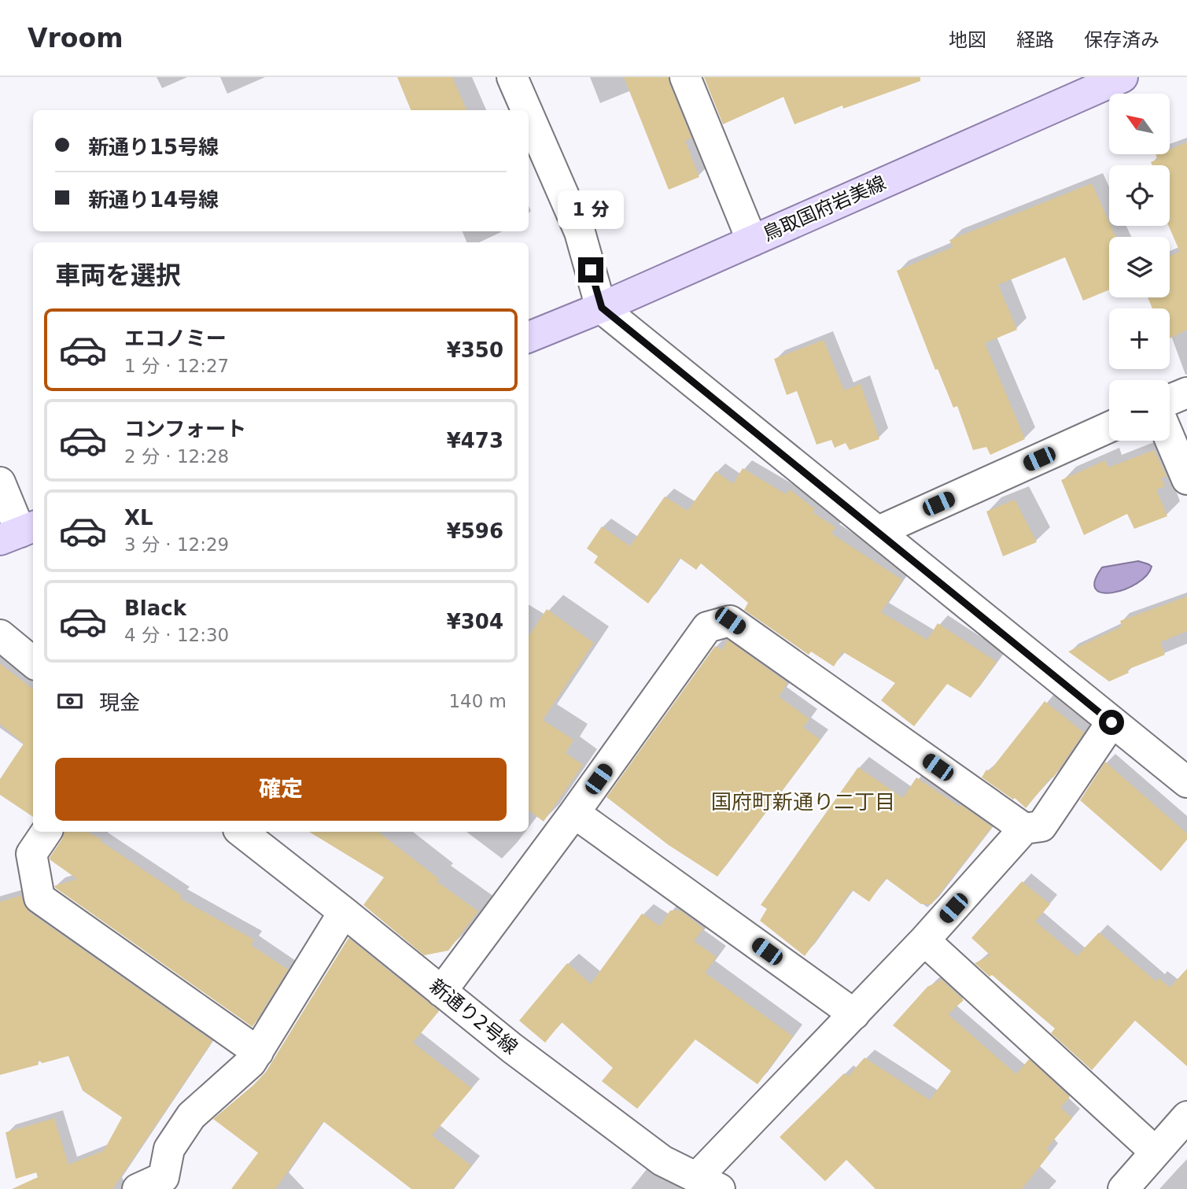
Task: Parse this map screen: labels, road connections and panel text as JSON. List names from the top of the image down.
{
  "streets": {
    "main road": ["鳥取国府岩美線"],
    "street": ["新通り2号線"]
  },
  "districts": ["国府町新通り二丁目"],
  "north": "top left",
  "page": {
    "header": "Vroom",
    "nav": ["地図", "経路", "保存済み"],
    "map_buttons": ["+", "−"],
    "banner": ["新通り15号線", "新通り14号線"],
    "bubble": "1 分",
    "heading": "車両を選択",
    "list": [
      {
        "name": "エコノミー",
        "note": "1 分 · 12:27",
        "value": "¥350"
      },
      {
        "name": "コンフォート",
        "note": "2 分 · 12:28",
        "value": "¥473"
      },
      {
        "name": "XL",
        "note": "3 分 · 12:29",
        "value": "¥596"
      },
      {
        "name": "Black",
        "note": "4 分 · 12:30",
        "value": "¥304"
      }
    ],
    "pay": ["現金", "140 m"],
    "buttons": "確定"
  }
}
